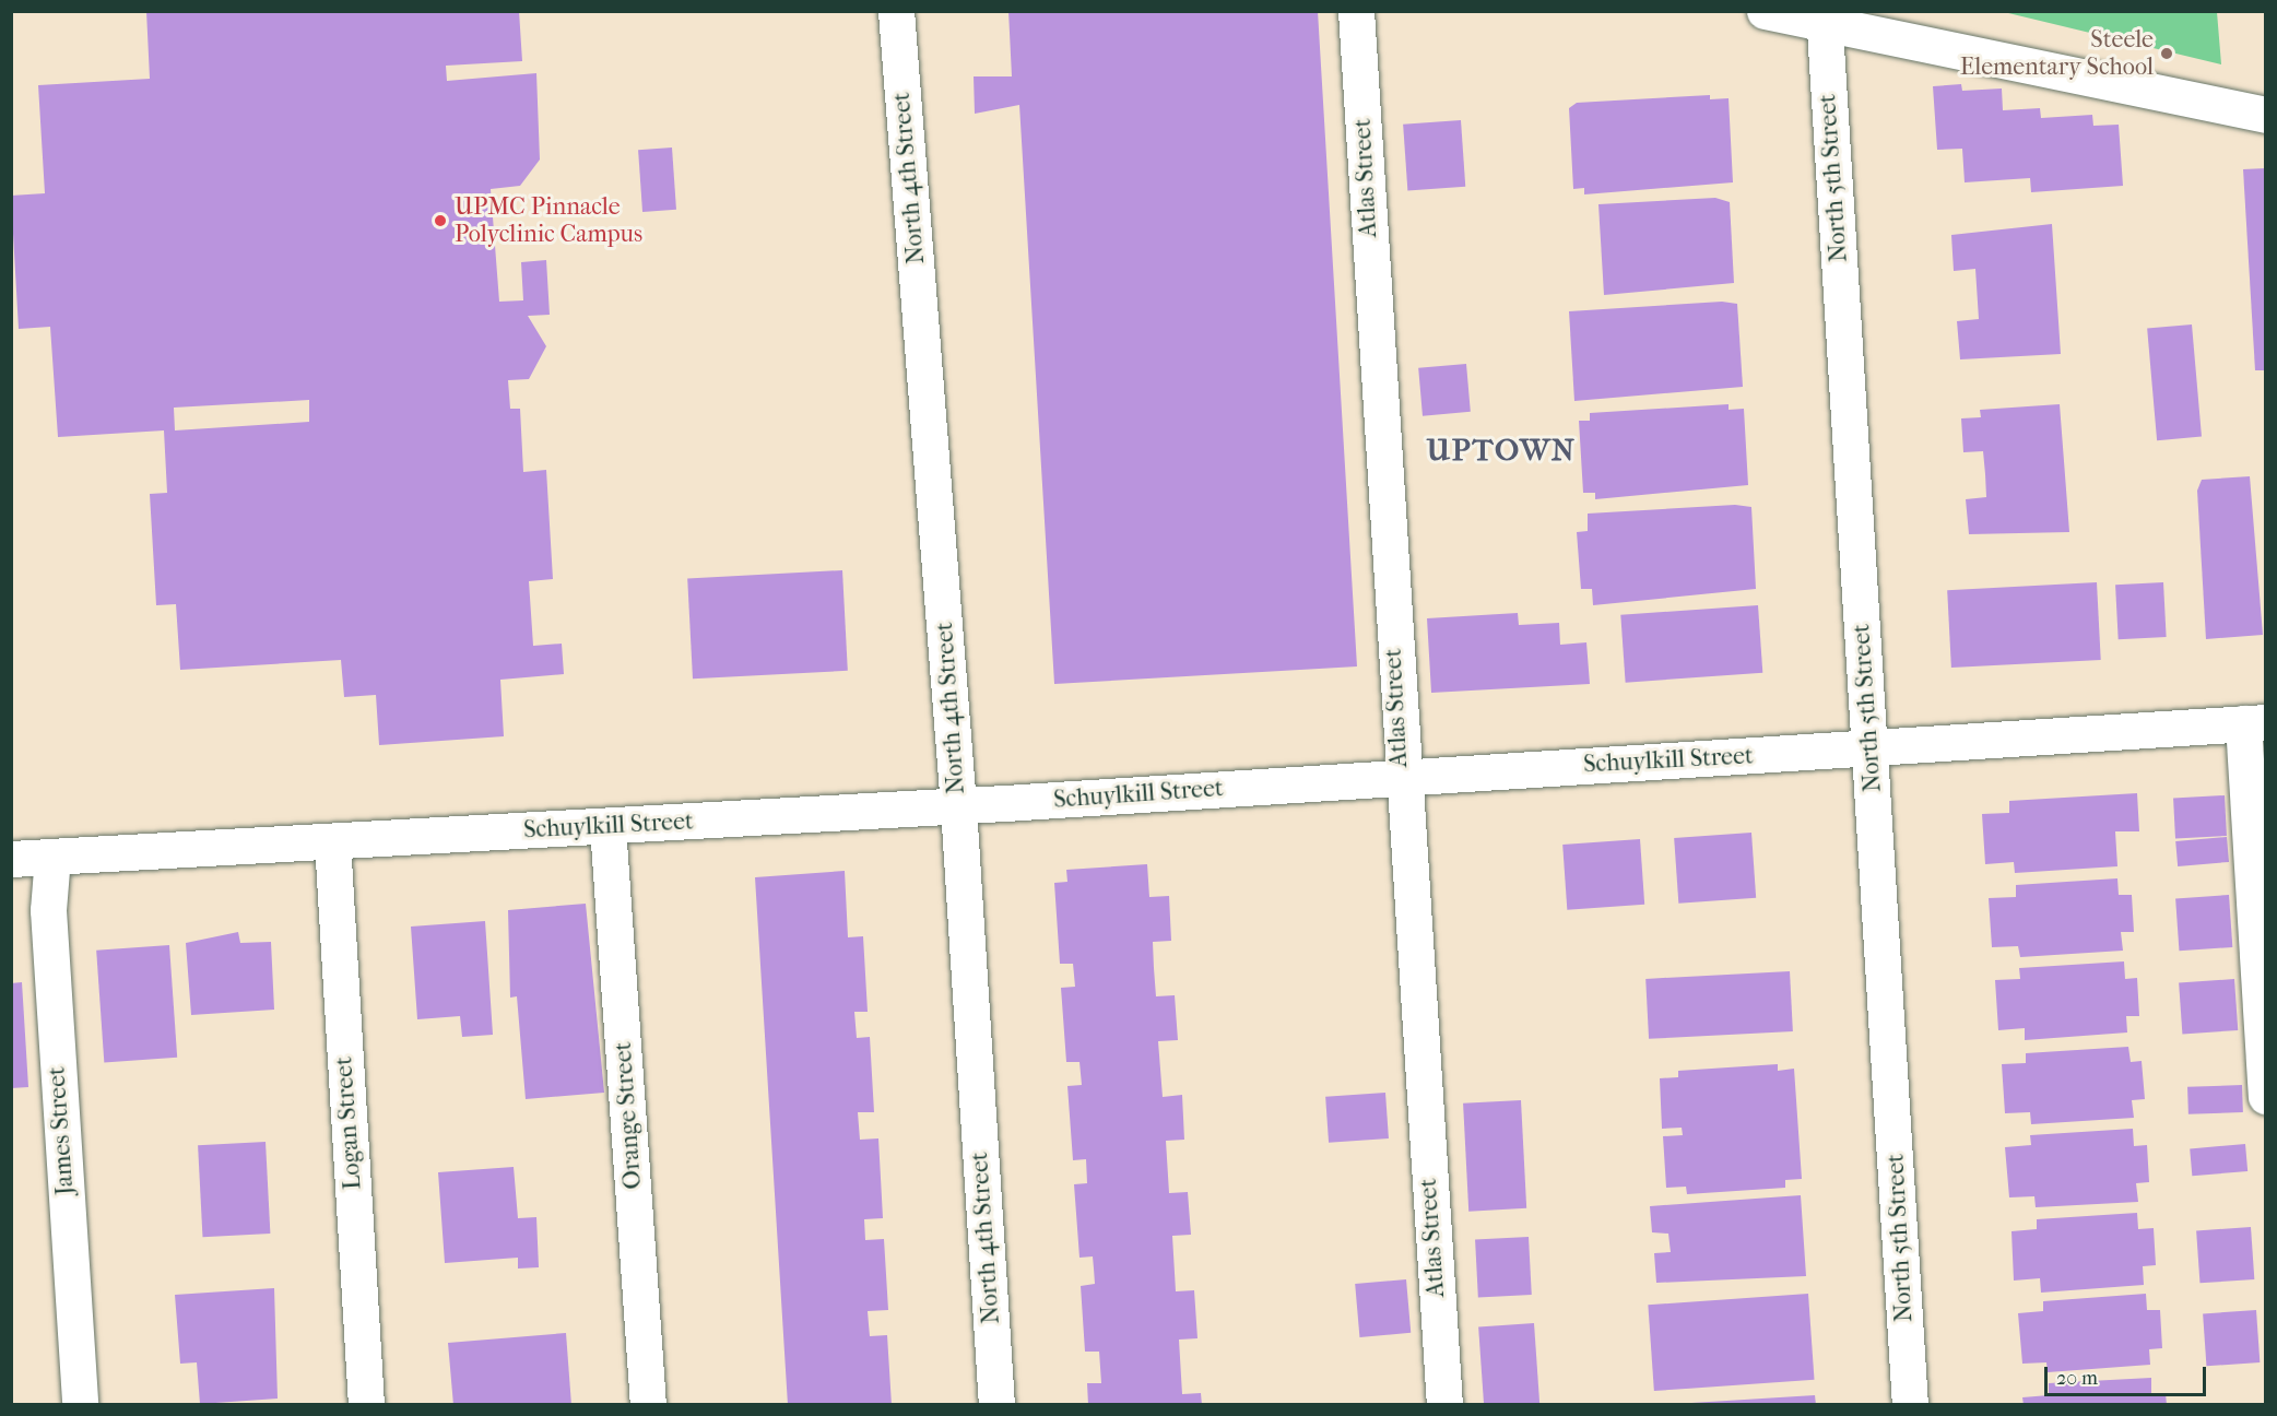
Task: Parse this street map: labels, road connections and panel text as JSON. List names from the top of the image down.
{
  "streets": {
    "street": [
      "North 4th Street",
      "Atlas Street",
      "North 5th Street",
      "Schuylkill Street",
      "Orange Street",
      "Logan Street",
      "James Street"
    ]
  },
  "crossings": [
    ["North 4th Street", "Schuylkill Street"],
    ["Atlas Street", "Schuylkill Street"],
    ["North 5th Street", "Schuylkill Street"],
    ["Schuylkill Street", "Orange Street"],
    ["Schuylkill Street", "Logan Street"],
    ["Schuylkill Street", "James Street"]
  ],
  "districts": ["UPTOWN"],
  "places": ["Steele Elementary School", "UPMC Pinnacle Polyclinic Campus"],
  "scale_bar": "20 m"
}
